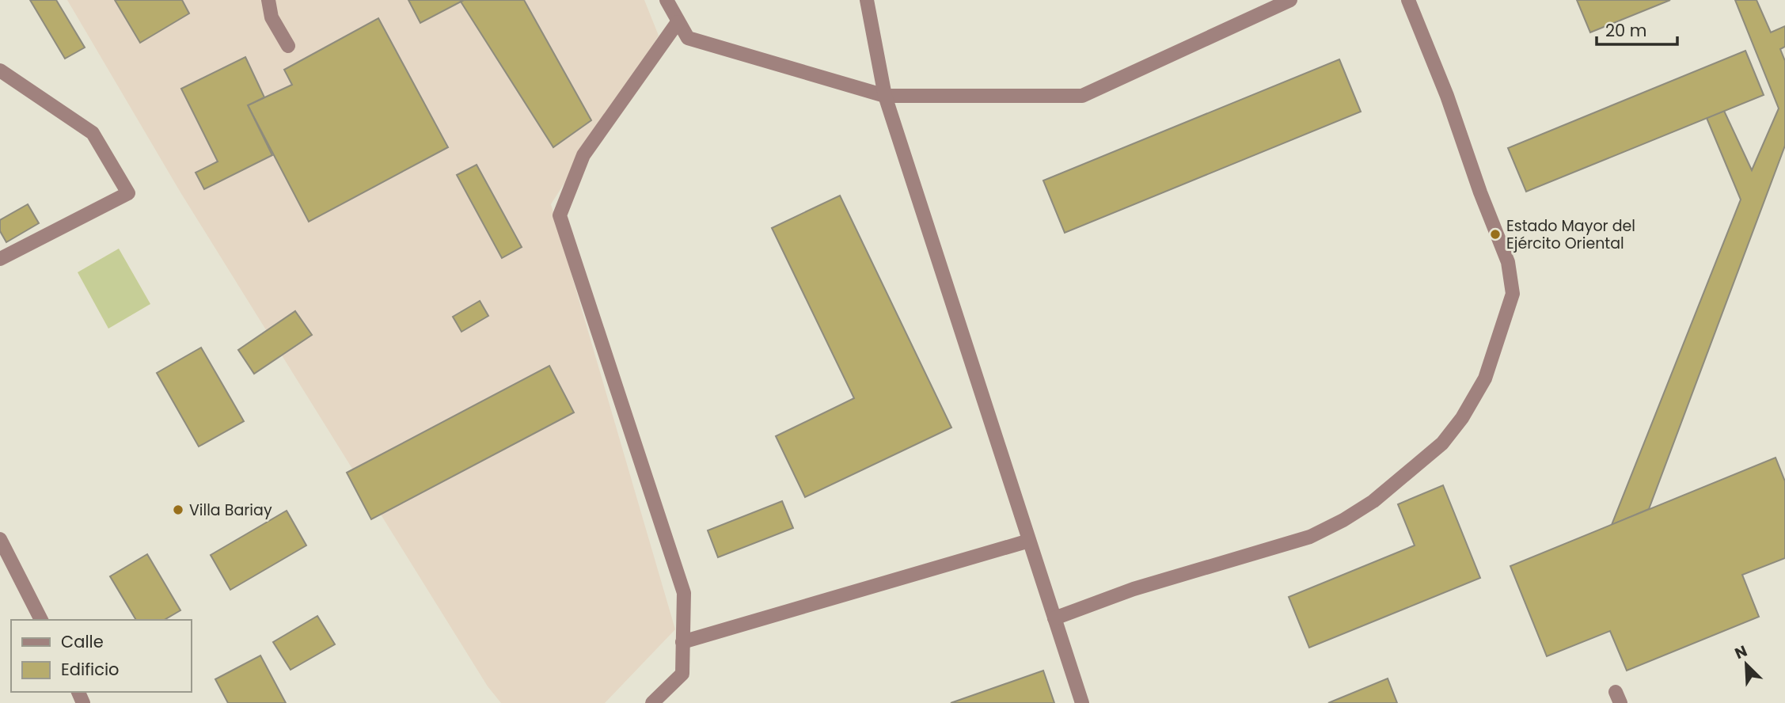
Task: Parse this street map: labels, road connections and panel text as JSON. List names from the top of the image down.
{
  "places": ["Estado Mayor del Ejército Oriental", "Villa Bariay"],
  "legend": ["Calle", "Edificio"],
  "scale_bar": "20 m",
  "north": "top left"
}
